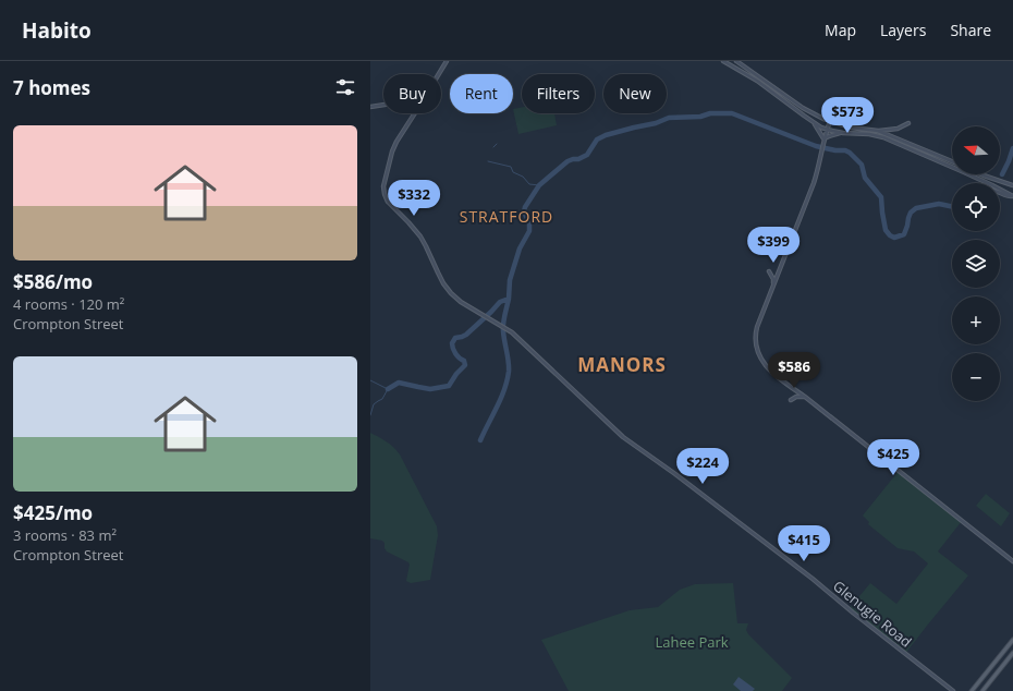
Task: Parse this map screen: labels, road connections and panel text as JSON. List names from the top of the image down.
{
  "streets": {
    "street": ["Glenugie Road"]
  },
  "districts": ["STRATFORD", "MANORS"],
  "parks": ["Lahee Park"],
  "north": "left",
  "page": {
    "header": "Habito",
    "nav": ["Map", "Layers", "Share"],
    "heading": "7 homes",
    "chip": [
      "Buy",
      "Rent",
      "Filters",
      "New"
    ],
    "price": [
      "$573",
      "$332",
      "$399",
      "$586",
      "$425",
      "$224",
      "$415"
    ],
    "list": [
      {
        "name": "$586/mo",
        "note": "4 rooms · 120 m² · Crompton Street"
      },
      {
        "name": "$425/mo",
        "note": "3 rooms · 83 m² · Crompton Street"
      }
    ],
    "map_buttons": ["+", "−"]
  }
}
